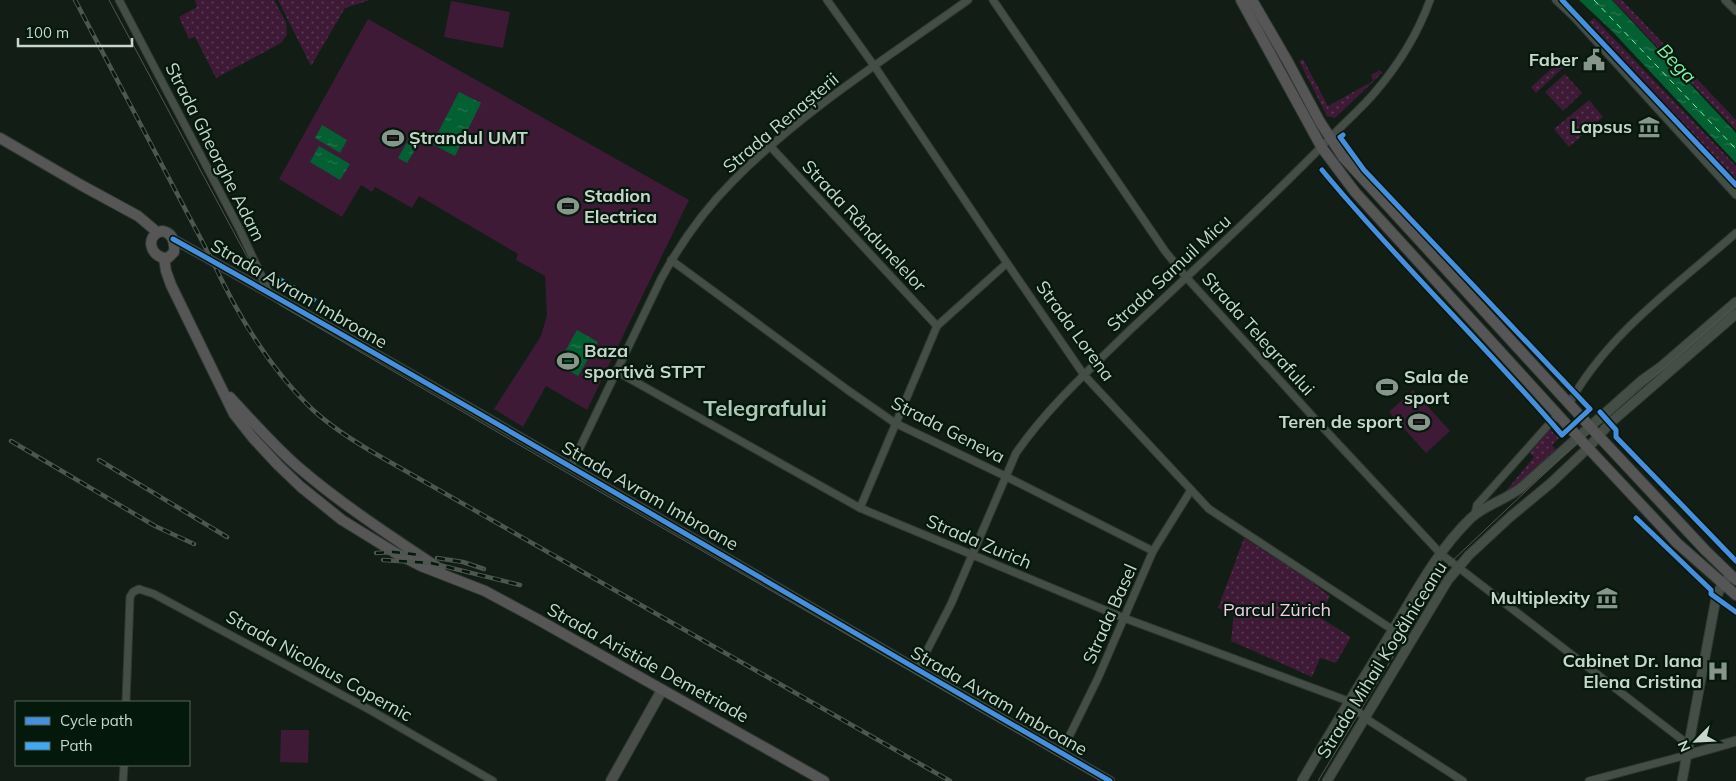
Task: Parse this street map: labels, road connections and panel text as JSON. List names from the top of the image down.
{
  "streets": {
    "main road": ["Strada Aristide Demetriade"],
    "street": [
      "Strada Renașterii",
      "Strada Gheorghe Adam",
      "Strada Rândunelelor",
      "Strada Samuil Micu",
      "Strada Avram Imbroane",
      "Strada Lorena",
      "Strada Telegrafului",
      "Strada Geneva",
      "Strada Zurich",
      "Strada Basel",
      "Strada Mihail Kogălniceanu",
      "Strada Nicolaus Copernic"
    ]
  },
  "crossings": [
    ["Strada Renașterii", "Strada Rândunelelor"],
    ["Strada Renașterii", "Strada Avram Imbroane"],
    ["Strada Renașterii", "Strada Lorena"],
    ["Strada Renașterii", "Strada Geneva"],
    ["Strada Renașterii", "Strada Zurich"],
    ["Strada Gheorghe Adam", "Strada Avram Imbroane"],
    ["Strada Samuil Micu", "Strada Avram Imbroane"],
    ["Strada Samuil Micu", "Strada Lorena"],
    ["Strada Samuil Micu", "Strada Telegrafului"],
    ["Strada Samuil Micu", "Strada Geneva"],
    ["Strada Samuil Micu", "Strada Zurich"],
    ["Strada Avram Imbroane", "Strada Basel"],
    ["Strada Avram Imbroane", "Strada Aristide Demetriade"],
    ["Strada Lorena", "Strada Basel"],
    ["Strada Lorena", "Strada Mihail Kogălniceanu"],
    ["Strada Telegrafului", "Strada Mihail Kogălniceanu"],
    ["Strada Geneva", "Strada Basel"],
    ["Strada Zurich", "Strada Basel"],
    ["Strada Zurich", "Strada Mihail Kogălniceanu"]
  ],
  "districts": ["Telegrafului"],
  "water": ["Bega"],
  "parks": ["Parcul Zürich"],
  "places": {
    "public building": ["Faber"],
    "museum": ["Lapsus", "Multiplexity"],
    "sports": [
      "Ștrandul UMT",
      "Stadion Electrica",
      "Baza sportivă STPT",
      "Sala de sport",
      "Teren de sport"
    ],
    "hospital": ["Cabinet Dr. Iana Elena Cristina"]
  },
  "legend": ["Cycle path", "Path"],
  "scale_bar": "100 m",
  "north": "bottom left"
}
